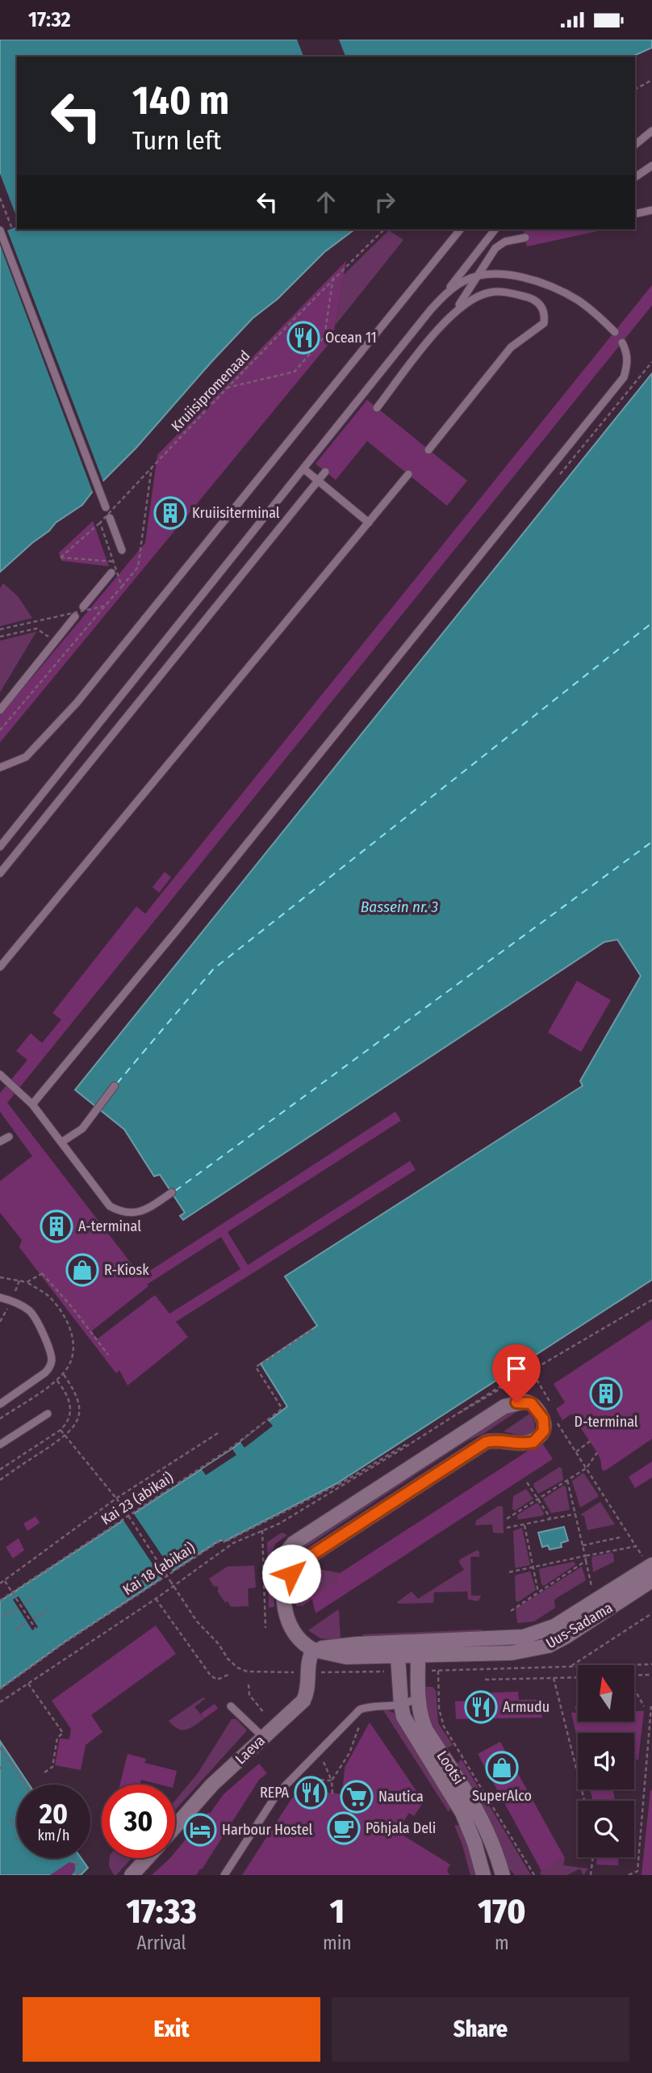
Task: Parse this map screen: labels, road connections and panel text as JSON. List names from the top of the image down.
{
  "streets": {
    "street": ["Uus-Sadama", "Laeva", "Lootsi"],
    "path": ["Kruiisipromenaad", "Kai 23 (abikai)", "Kai 18 (abikai)"]
  },
  "crossings": [
    ["Uus-Sadama", "Laeva"],
    ["Uus-Sadama", "Lootsi"]
  ],
  "water": ["Bassein nr. 3"],
  "places": {
    "restaurant": ["Ocean 11", "Armudu", "REPA"],
    "building": ["Kruiisiterminal", "A-terminal", "D-terminal"],
    "shop": ["R-Kiosk", "SuperAlco"],
    "supermarket": ["Nautica"],
    "cafe": ["Põhjala Deli"],
    "hotel": ["Harbour Hostel"]
  },
  "north": "top",
  "page": {
    "status": "17:32",
    "turn": ["140 m", "Turn left"],
    "speed": "20 km/h",
    "limit": "30",
    "eta": [
      "17:33",
      "Arrival",
      "1",
      "min",
      "170",
      "m"
    ],
    "buttons": ["Exit", "Share"]
  }
}
